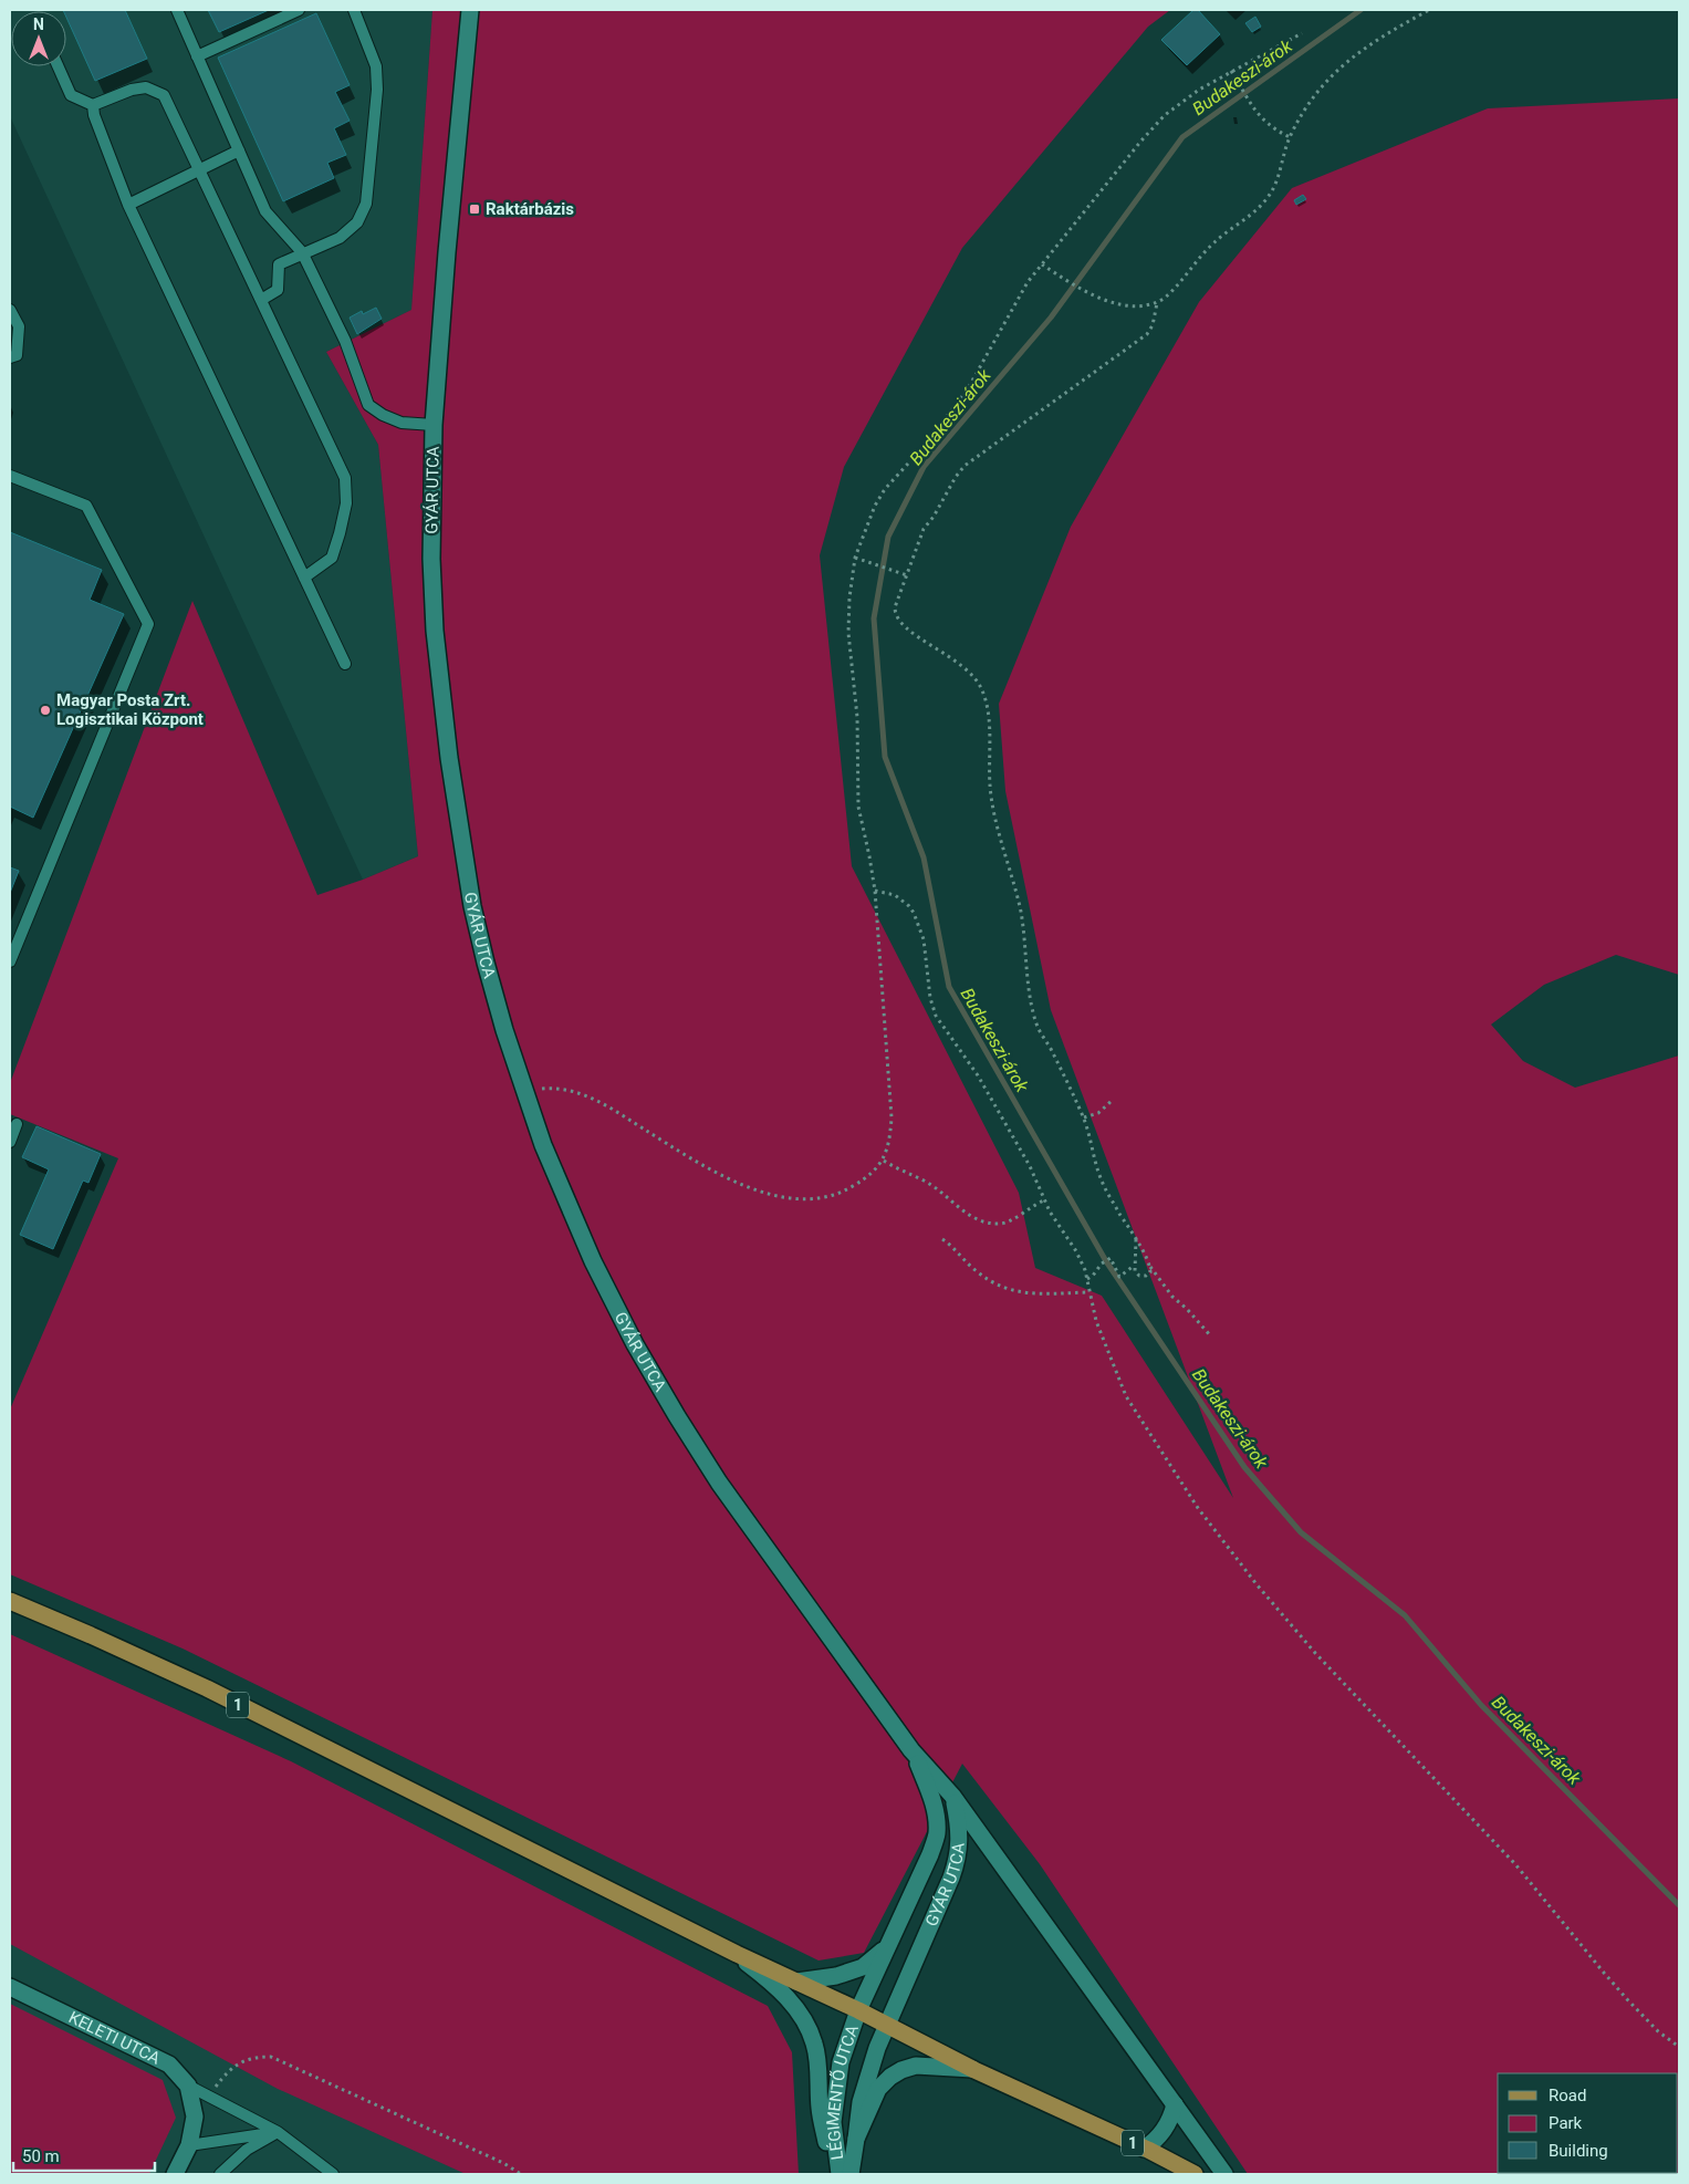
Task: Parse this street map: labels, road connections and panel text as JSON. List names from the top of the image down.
{
  "streets": {
    "main road": [
      "GYÁR UTCA",
      "1",
      "KELETI UTCA",
      "LÉGIMENTŐ UTCA"
    ]
  },
  "crossings": [
    ["GYÁR UTCA", "1"],
    ["GYÁR UTCA", "LÉGIMENTŐ UTCA"],
    ["1", "LÉGIMENTŐ UTCA"]
  ],
  "water": ["Budakeszi-árok"],
  "places": {
    "transit": ["Raktárbázis"],
    "other": ["Magyar Posta Zrt. Logisztikai Központ"]
  },
  "legend": ["Road", "Park", "Building"],
  "scale_bar": "50 m",
  "north": "top"
}
